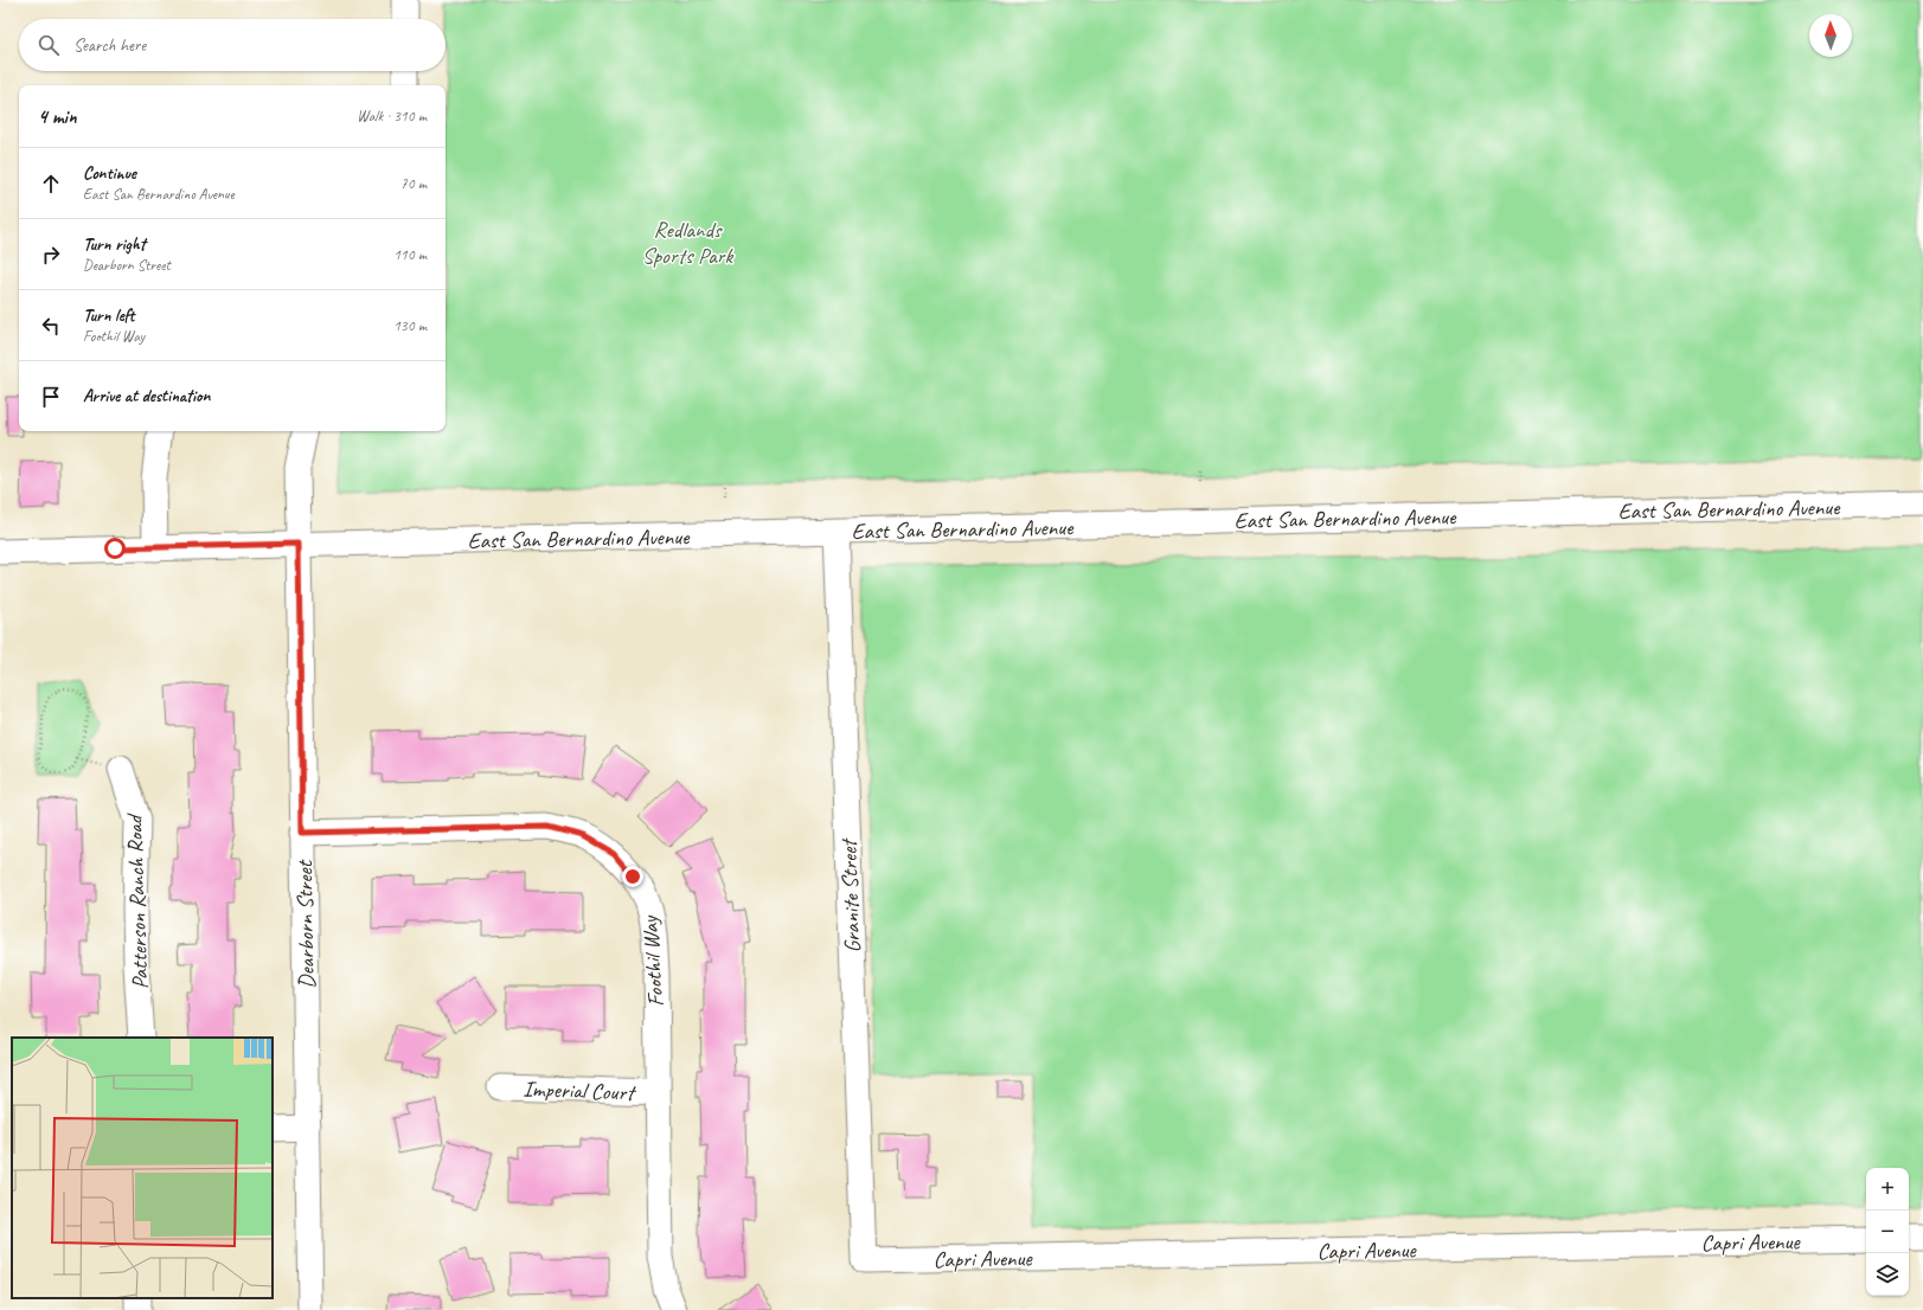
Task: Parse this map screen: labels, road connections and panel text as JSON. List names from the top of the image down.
{
  "streets": {
    "street": [
      "East San Bernardino Avenue",
      "Granite Street",
      "Patterson Ranch Road",
      "Dearborn Street",
      "Foothil Way",
      "Imperial Court",
      "Capri Avenue"
    ]
  },
  "crossings": [
    ["East San Bernardino Avenue", "Granite Street"],
    ["East San Bernardino Avenue", "Dearborn Street"],
    ["Granite Street", "Capri Avenue"],
    ["Dearborn Street", "Foothil Way"],
    ["Foothil Way", "Imperial Court"]
  ],
  "parks": ["Redlands Sports Park"],
  "north": "top",
  "page": {
    "search": "Search here",
    "heading": ["4 min", "Walk · 310 m"],
    "list": [
      ["Continue", "East San Bernardino Avenue", "70 m"],
      ["Turn right", "Dearborn Street", "110 m"],
      ["Turn left", "Foothil Way", "130 m"],
      "Arrive at destination"
    ],
    "map_buttons": ["+", "−"]
  }
}
